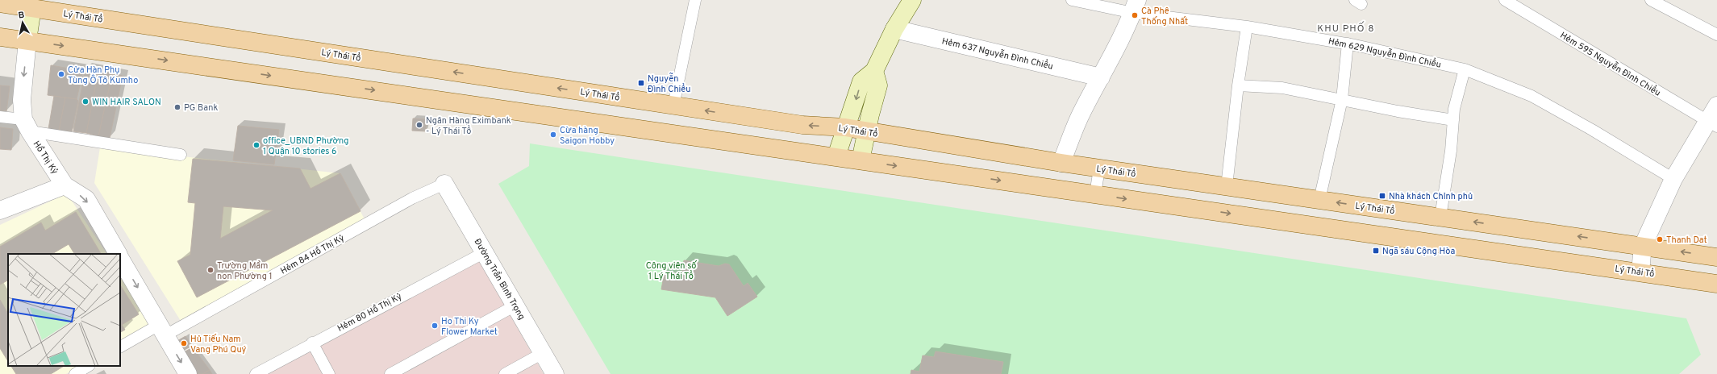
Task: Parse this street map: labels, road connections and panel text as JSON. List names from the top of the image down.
{
  "streets": {
    "main road": ["Lý Thái Tổ"],
    "street": ["Hẻm 637 Nguyễn Ðình Chiểu", "Hồ Thị Kỷ", "Đường Trần Bình Trọng"],
    "lane": [
      "Hẻm 629 Nguyễn Ðình Chiểu",
      "Hẻm 595 Nguyễn Ðình Chiểu",
      "Hẻm 84 Hồ Thị Kỷ",
      "Hẻm 80 Hồ Thị Kỷ"
    ]
  },
  "crossings": [
    ["Lý Thái Tổ", "Hồ Thị Kỷ"],
    ["Hẻm 84 Hồ Thị Kỷ", "Đường Trần Bình Trọng"],
    ["Đường Trần Bình Trọng", "Hẻm 80 Hồ Thị Kỷ"]
  ],
  "one_way": ["Hồ Thị Kỷ"],
  "districts": ["KHU PHỐ 8"],
  "parks": ["Công viên số 1 Lý Thái Tổ"],
  "places": {
    "other": [
      "Cà Phê Thống Nhất",
      "Cửa Hàn Phụ Tùng Ô Tô Kumho",
      "WIN HAIR SALON",
      "PG Bank",
      "Ngân Hàng Eximbank - Lý Thái Tổ",
      "Cừa hàng Saigon Hobby",
      "office_UBND Phường 1 Quận 10 stories 6",
      "Thanh Dat",
      "Trường Mầm non Phường 1",
      "Ho Thi Ky Flower Market",
      "Hủ Tiếu Nam Vang Phú Quý"
    ],
    "transit": ["Nguyễn Đình Chiểu", "Nhà khách Chỉnh phủ", "Ngã sáu Cộng Hòa"]
  },
  "north": "top"
}
